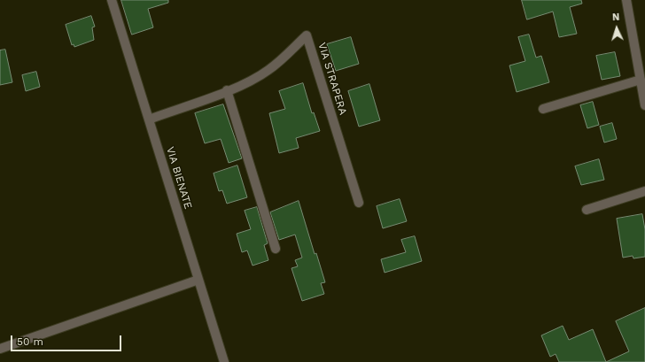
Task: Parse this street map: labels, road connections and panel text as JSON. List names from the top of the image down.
{
  "streets": {
    "street": ["VIA STRAPERA", "VIA BIENATE"]
  },
  "crossings": [
    ["VIA STRAPERA", "VIA BIENATE"]
  ],
  "scale_bar": "50 m",
  "north": "top"
}
